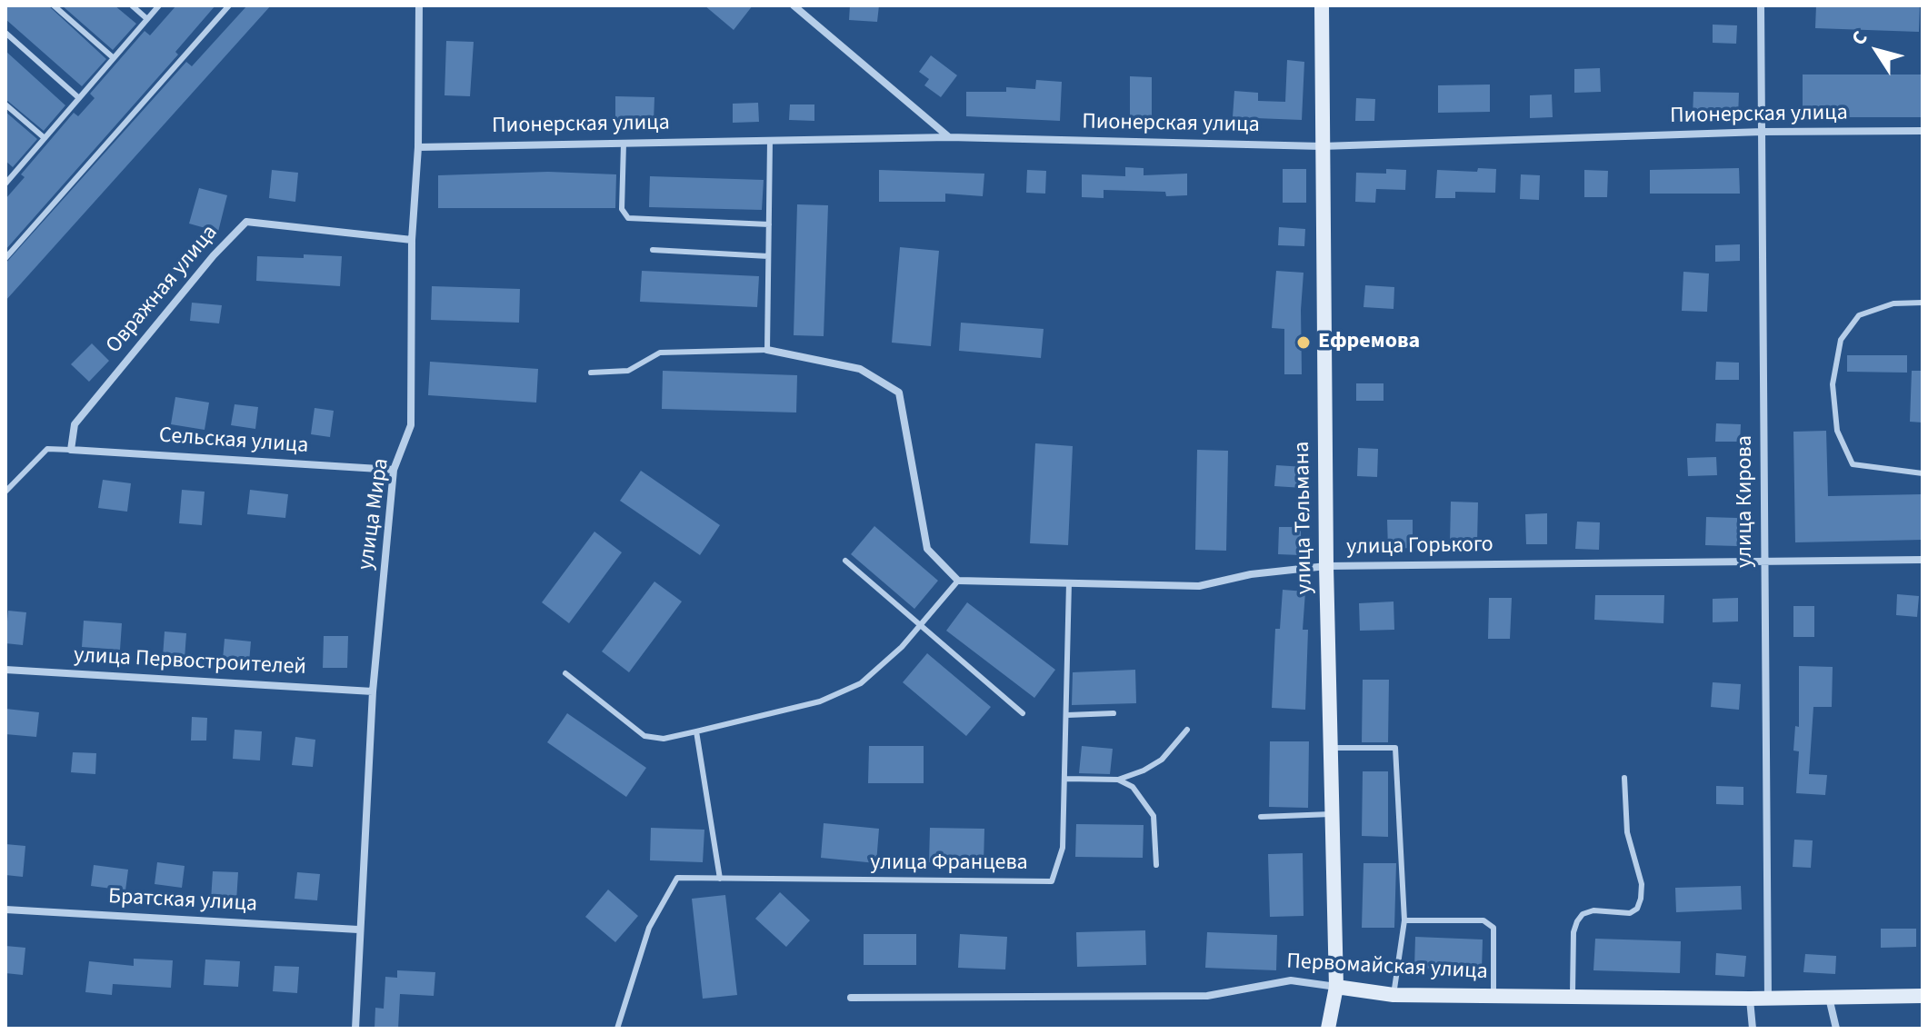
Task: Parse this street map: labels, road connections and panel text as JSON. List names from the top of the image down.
{
  "streets": {
    "street": [
      "Пионерская улица",
      "Овражная улица",
      "Сельская улица",
      "улица Кирова",
      "улица Мира",
      "улица Тельмана",
      "улица Горького",
      "улица Первостроителей",
      "Братская улица",
      "Первомайская улица"
    ],
    "lane": ["улица Францева"]
  },
  "crossings": [
    ["Пионерская улица", "улица Кирова"],
    ["Пионерская улица", "улица Мира"],
    ["Пионерская улица", "улица Тельмана"],
    ["Овражная улица", "Сельская улица"],
    ["Овражная улица", "улица Мира"],
    ["Сельская улица", "улица Мира"],
    ["улица Кирова", "улица Горького"],
    ["улица Кирова", "Первомайская улица"],
    ["улица Мира", "улица Первостроителей"],
    ["улица Мира", "Братская улица"],
    ["улица Тельмана", "улица Горького"],
    ["улица Тельмана", "Первомайская улица"],
    ["улица Горького", "улица Францева"]
  ],
  "places": ["Ефремова"],
  "north": "top left"
}
